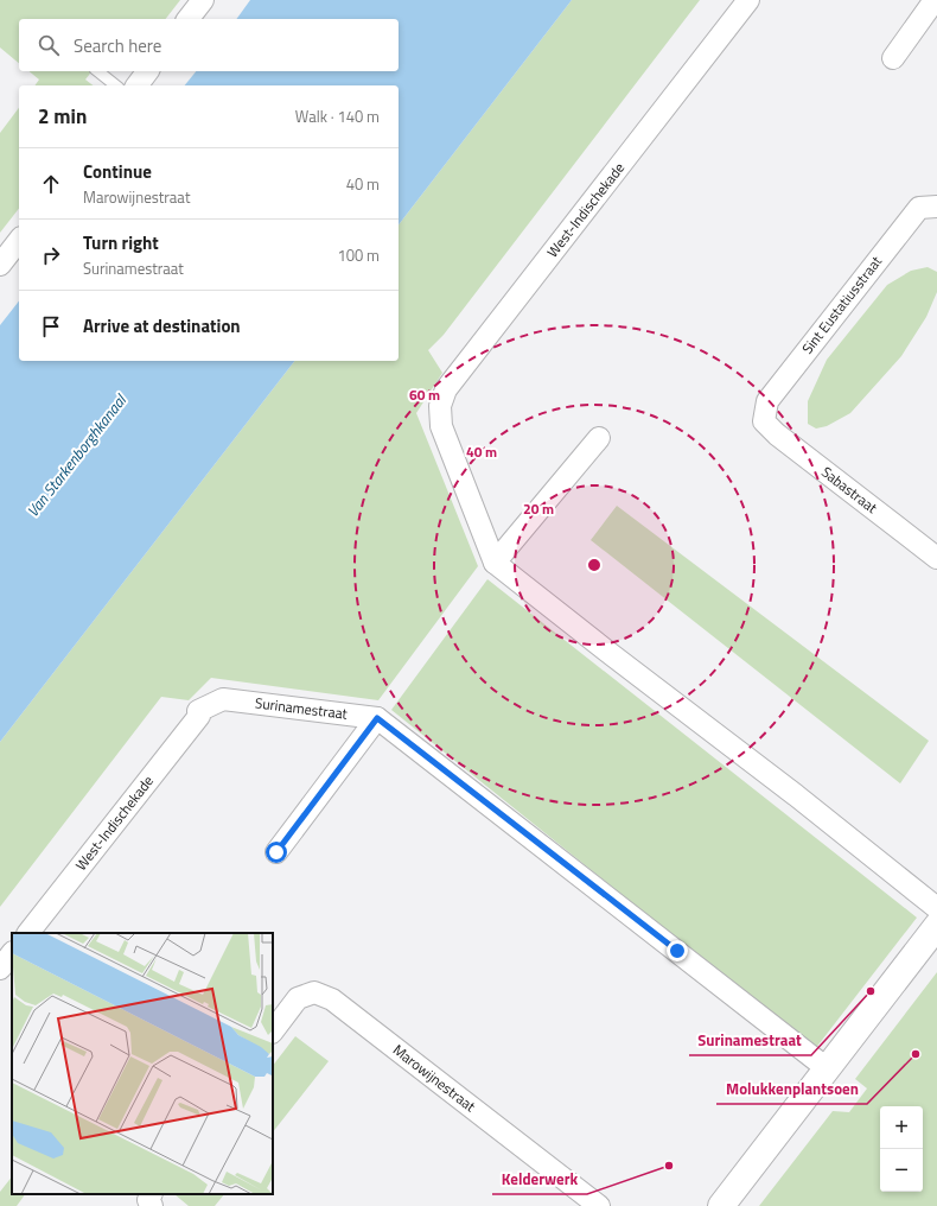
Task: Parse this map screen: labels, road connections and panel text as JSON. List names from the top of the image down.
{
  "streets": {
    "street": [
      "West-Indischekade",
      "Sint Eustatiusstraat",
      "Sabastraat",
      "Surinamestraat",
      "Marowijnestraat"
    ]
  },
  "crossings": [
    ["West-Indischekade", "Surinamestraat"],
    ["Sint Eustatiusstraat", "Sabastraat"]
  ],
  "water": ["Van Starkenborghkanaal"],
  "places": ["Surinamestraat", "Molukkenplantsoen", "Kelderwerk"],
  "page": {
    "search": "Search here",
    "heading": ["2 min", "Walk · 140 m"],
    "list": [
      ["Continue", "Marowijnestraat", "40 m"],
      ["Turn right", "Surinamestraat", "100 m"],
      "Arrive at destination"
    ],
    "map_buttons": ["+", "−"]
  },
  "rings": ["60 m", "40 m", "20 m"]
}
